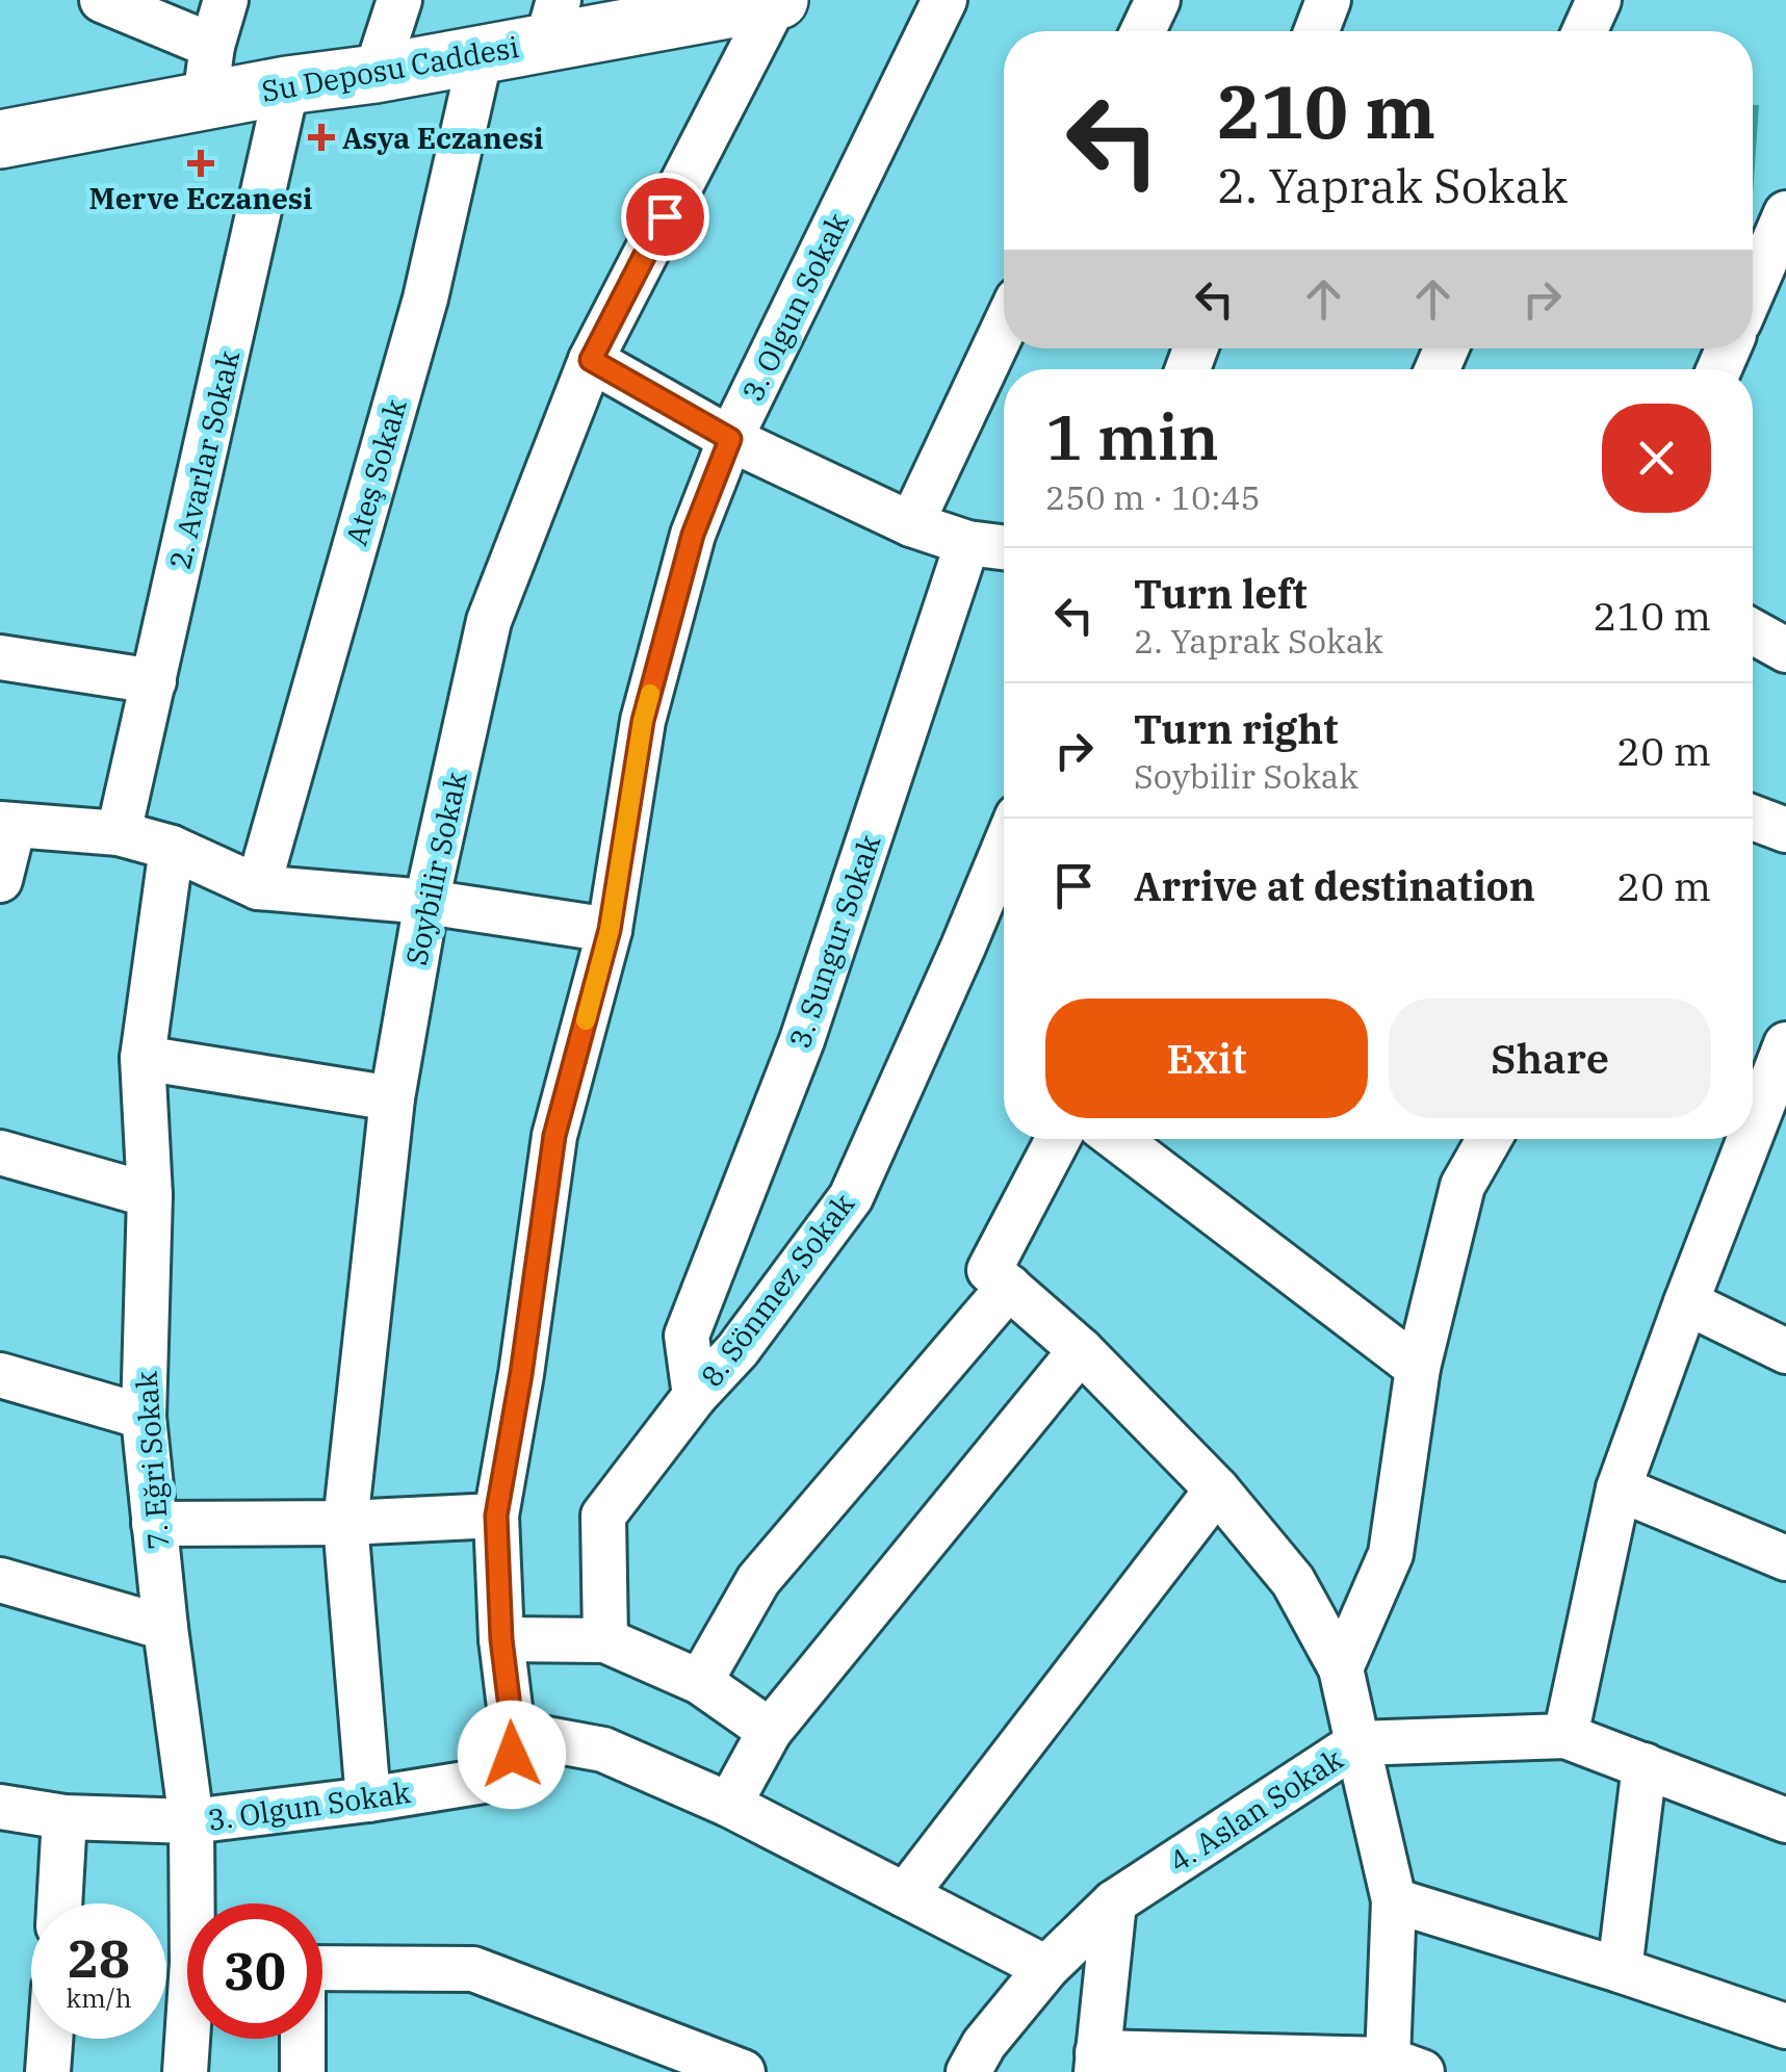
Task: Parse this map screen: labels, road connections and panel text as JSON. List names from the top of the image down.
{
  "streets": {
    "main road": ["Su Deposu Caddesi"],
    "street": [
      "3. Olgun Sokak",
      "2. Avarlar Sokak",
      "Ateş Sokak",
      "Soybilir Sokak",
      "3. Sungur Sokak",
      "8. Sönmez Sokak",
      "7. Eğri Sokak",
      "4. Aslan Sokak"
    ]
  },
  "crossings": [
    ["Su Deposu Caddesi", "2. Avarlar Sokak"],
    ["Su Deposu Caddesi", "Ateş Sokak"],
    ["Su Deposu Caddesi", "Soybilir Sokak"],
    ["3. Olgun Sokak", "Soybilir Sokak"],
    ["3. Olgun Sokak", "7. Eğri Sokak"],
    ["3. Sungur Sokak", "8. Sönmez Sokak"]
  ],
  "places": {
    "health": ["Asya Eczanesi", "Merve Eczanesi"]
  },
  "page": {
    "turn": ["210 m", "2. Yaprak Sokak"],
    "heading": ["1 min", "250 m · 10:45"],
    "list": [
      {
        "name": "Turn left",
        "note": "2. Yaprak Sokak",
        "value": "210 m"
      },
      {
        "name": "Turn right",
        "note": "Soybilir Sokak",
        "value": "20 m"
      },
      {
        "name": "Arrive at destination",
        "value": "20 m"
      }
    ],
    "buttons": ["Exit", "Share"],
    "speed": "28 km/h",
    "limit": "30"
  }
}
